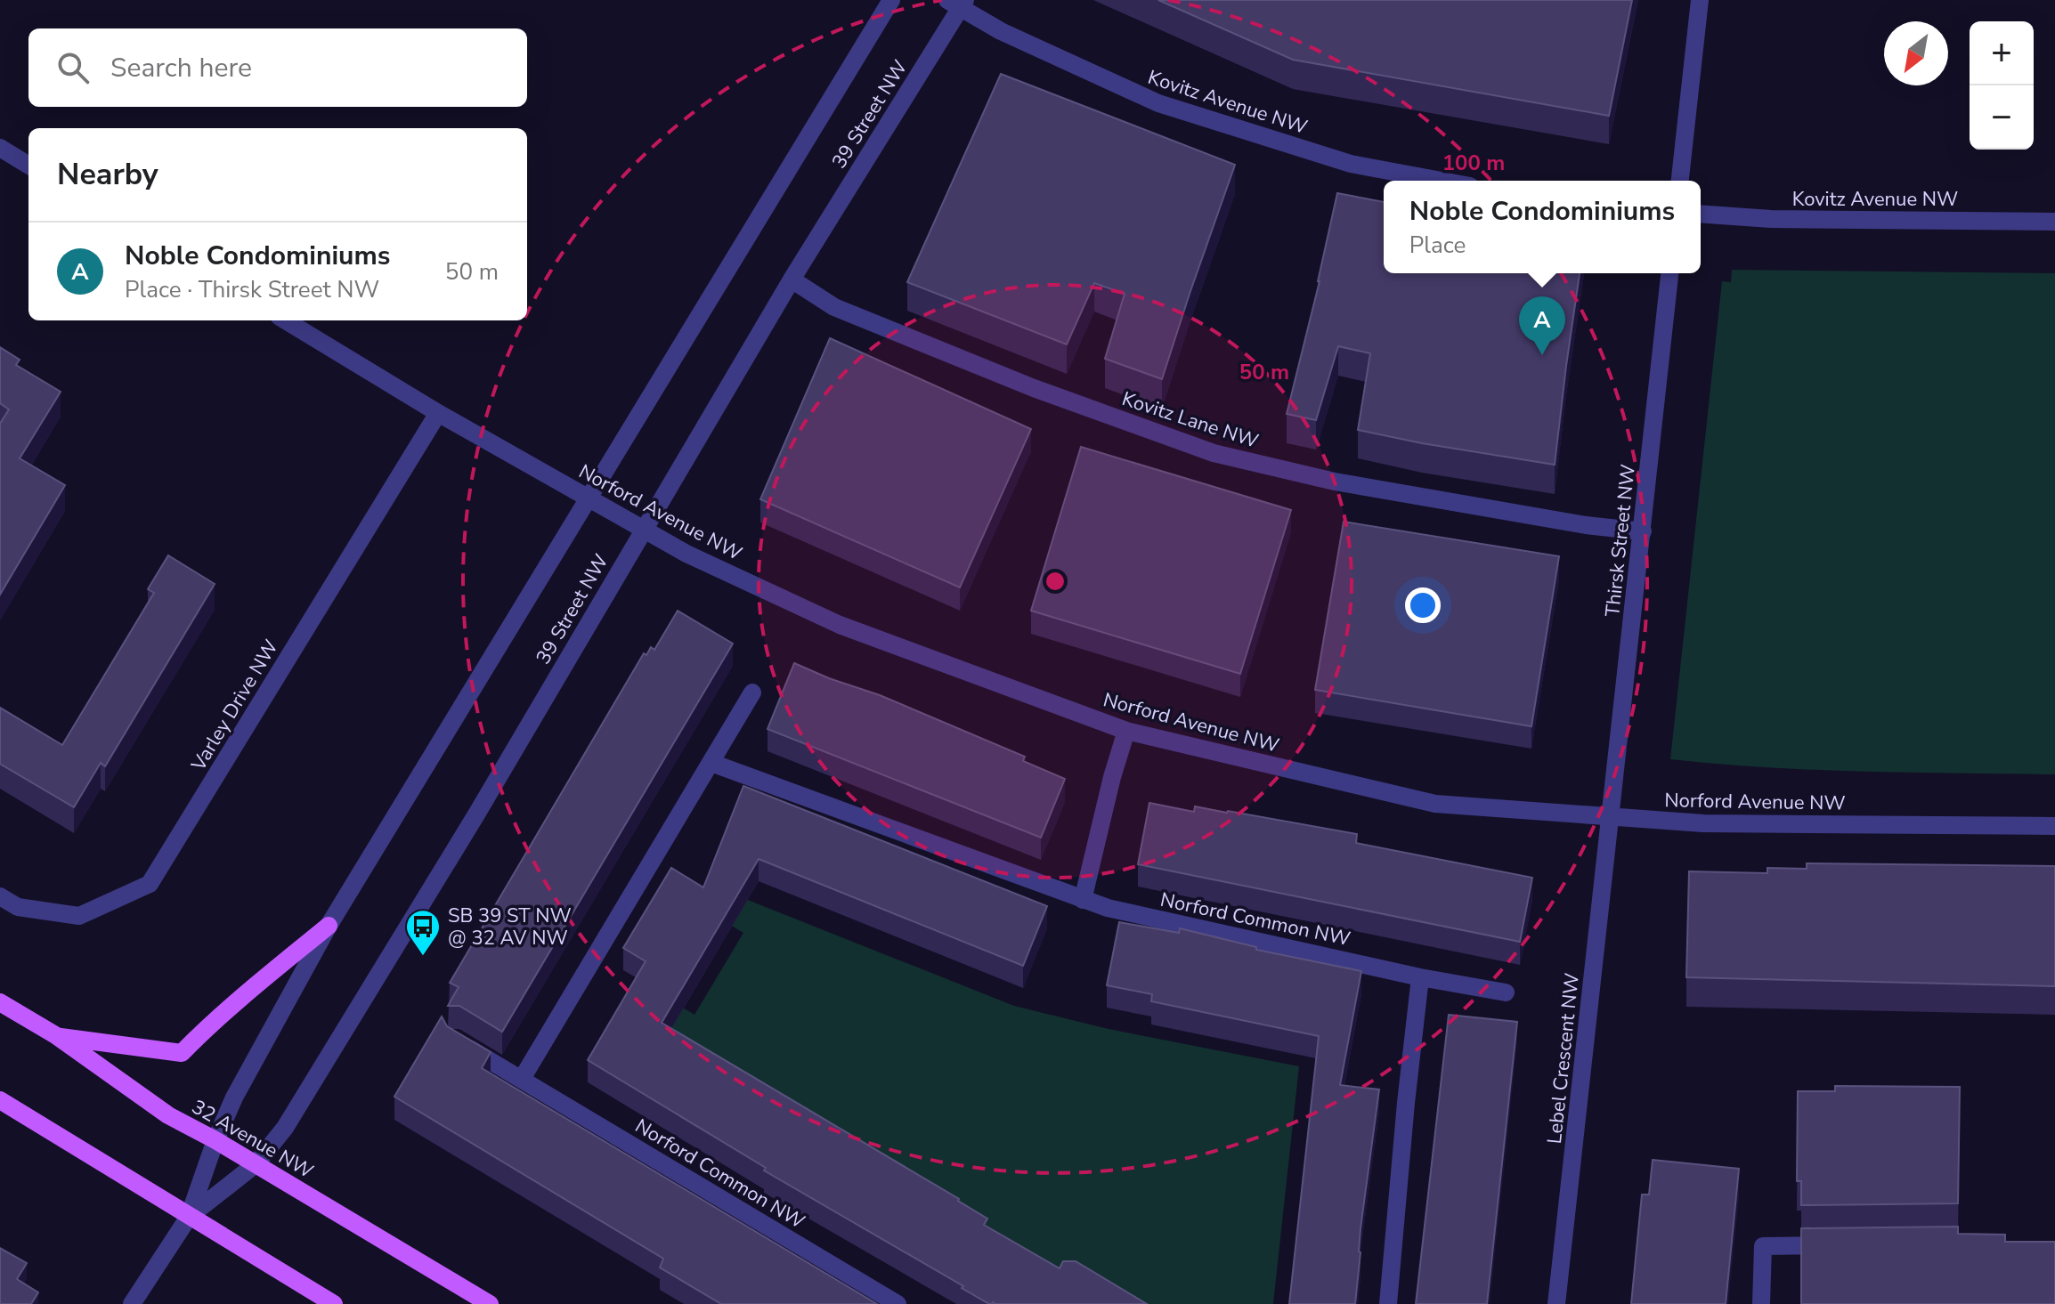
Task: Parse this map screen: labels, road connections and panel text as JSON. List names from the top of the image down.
{
  "streets": {
    "main road": ["32 Avenue NW"],
    "street": [
      "Kovitz Avenue NW",
      "39 Street NW",
      "Kovitz Lane NW",
      "Norford Avenue NW",
      "Thirsk Street NW",
      "Varley Drive NW",
      "Norford Common NW",
      "Lebel Crescent NW"
    ]
  },
  "crossings": [
    ["Kovitz Avenue NW", "39 Street NW"],
    ["39 Street NW", "Kovitz Lane NW"],
    ["39 Street NW", "Norford Avenue NW"],
    ["39 Street NW", "32 Avenue NW"],
    ["Kovitz Lane NW", "Thirsk Street NW"],
    ["Norford Avenue NW", "Thirsk Street NW"],
    ["Norford Avenue NW", "Varley Drive NW"],
    ["Norford Avenue NW", "Lebel Crescent NW"],
    ["Thirsk Street NW", "Lebel Crescent NW"]
  ],
  "places": {
    "bus stop": ["SB 39 ST NW @ 32 AV NW"]
  },
  "north": "bottom left",
  "page": {
    "map_buttons": ["+", "−"],
    "search": "Search here",
    "heading": "Nearby",
    "popup": ["Noble Condominiums", "Place"],
    "list": [
      {
        "mark": "A",
        "name": "Noble Condominiums",
        "note": "Place · Thirsk Street NW",
        "value": "50 m"
      }
    ],
    "pins": "A"
  },
  "rings": ["100 m", "50 m"]
}
